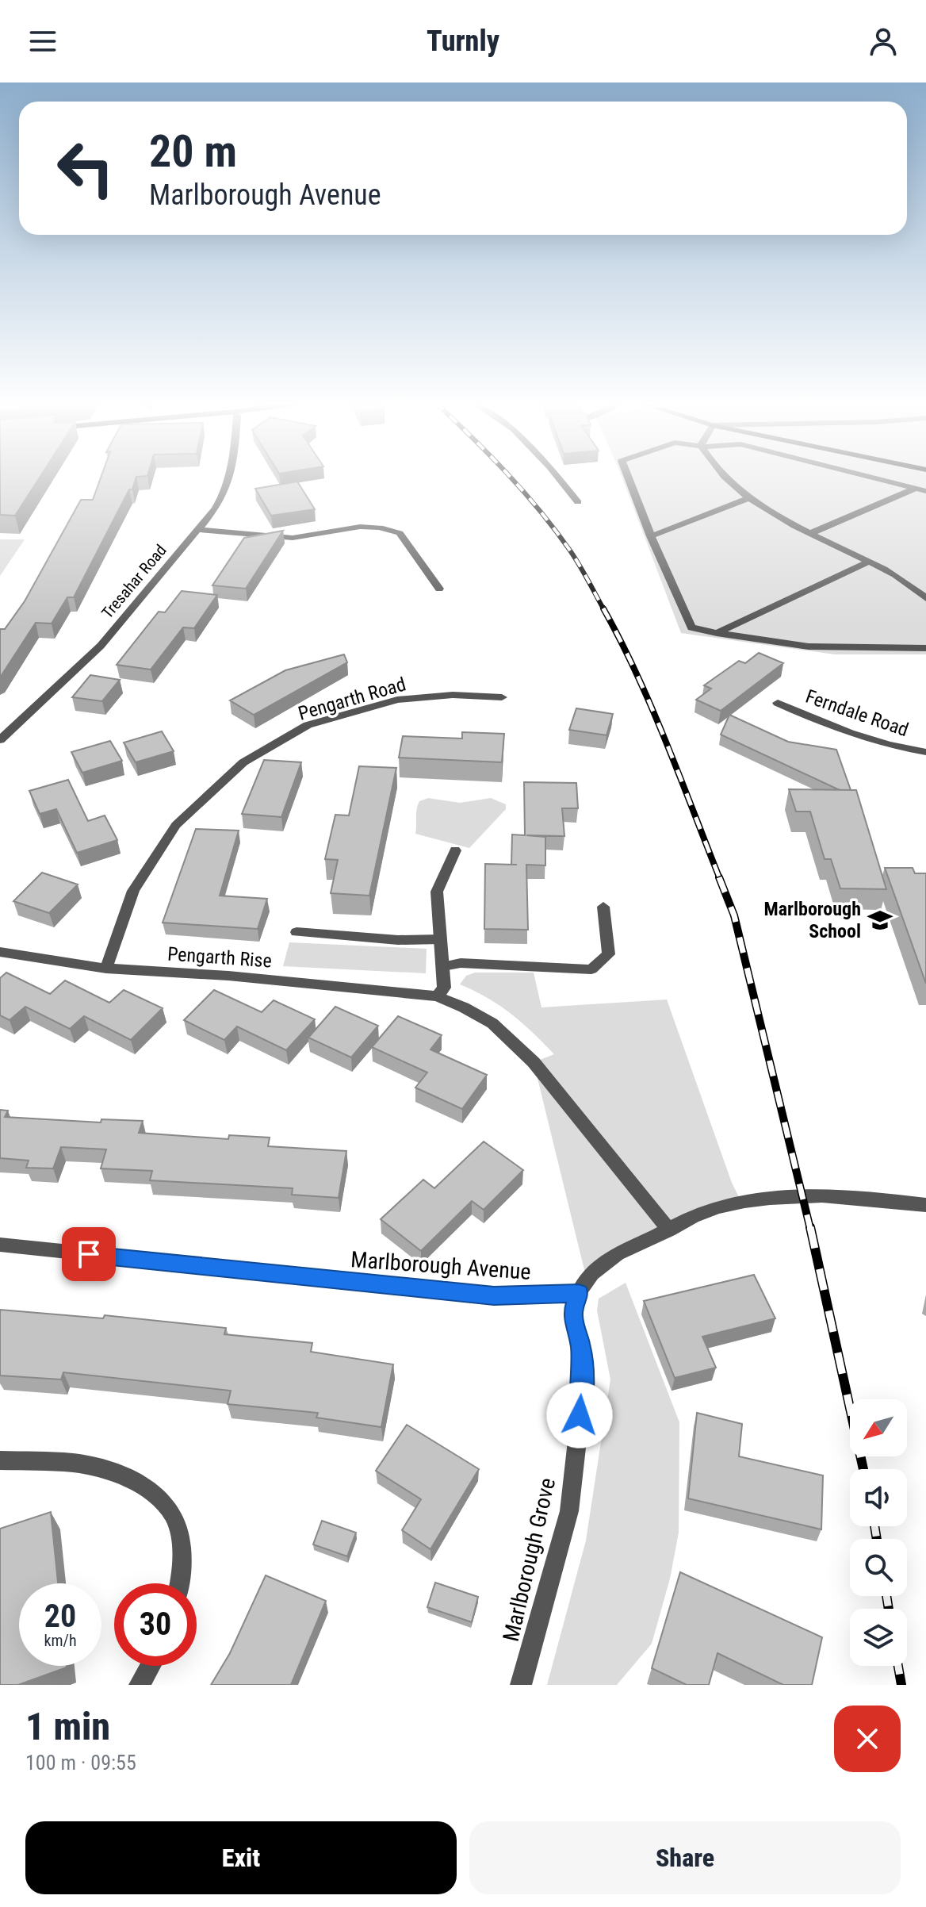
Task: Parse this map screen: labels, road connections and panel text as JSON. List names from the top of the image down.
{
  "streets": {
    "street": [
      "Tresahar Road",
      "Pengarth Road",
      "Ferndale Road",
      "Pengarth Rise",
      "Marlborough Avenue",
      "Marlborough Grove"
    ]
  },
  "crossings": [
    ["Pengarth Road", "Pengarth Rise"],
    ["Marlborough Avenue", "Marlborough Grove"]
  ],
  "places": {
    "school or university": ["Marlborough School"]
  },
  "north": "bottom left",
  "page": {
    "header": "Turnly",
    "turn": ["20 m", "Marlborough Avenue"],
    "speed": "20 km/h",
    "limit": "30",
    "heading": ["1 min", "100 m · 09:55"],
    "buttons": ["Exit", "Share"]
  }
}
